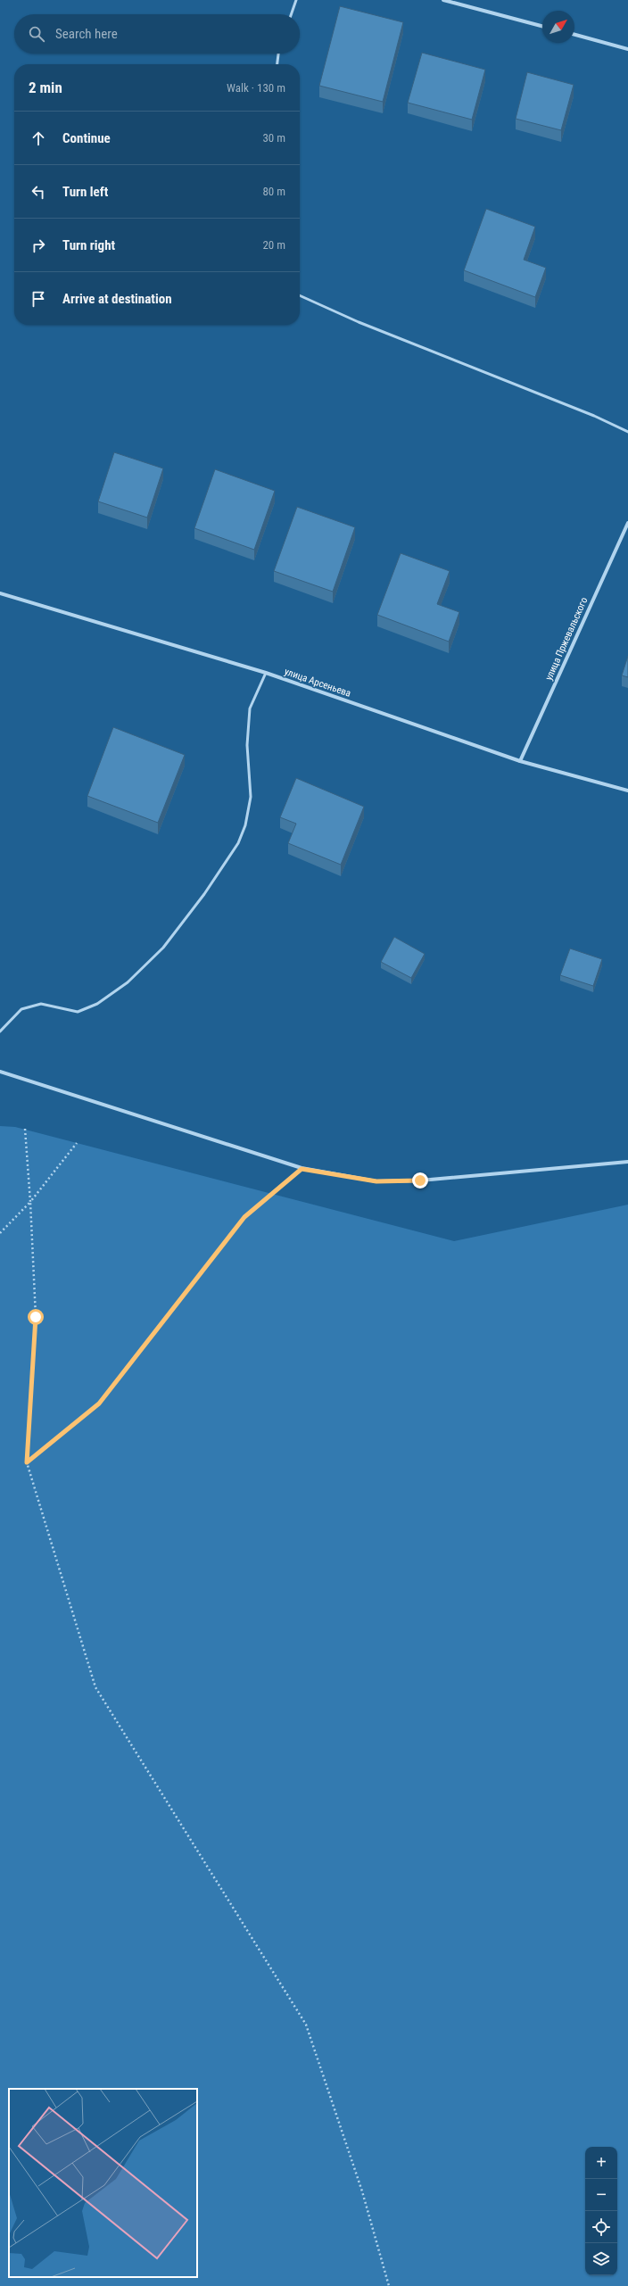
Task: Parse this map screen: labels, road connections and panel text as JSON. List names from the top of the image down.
{
  "streets": {
    "street": ["улица Пржевальского", "улица Арсеньева"]
  },
  "crossings": [
    ["улица Пржевальского", "улица Арсеньева"]
  ],
  "north": "top right",
  "page": {
    "search": "Search here",
    "heading": ["2 min", "Walk · 130 m"],
    "list": [
      ["Continue", "30 m"],
      ["Turn left", "80 m"],
      ["Turn right", "20 m"],
      "Arrive at destination"
    ],
    "map_buttons": ["+", "−"]
  }
}
